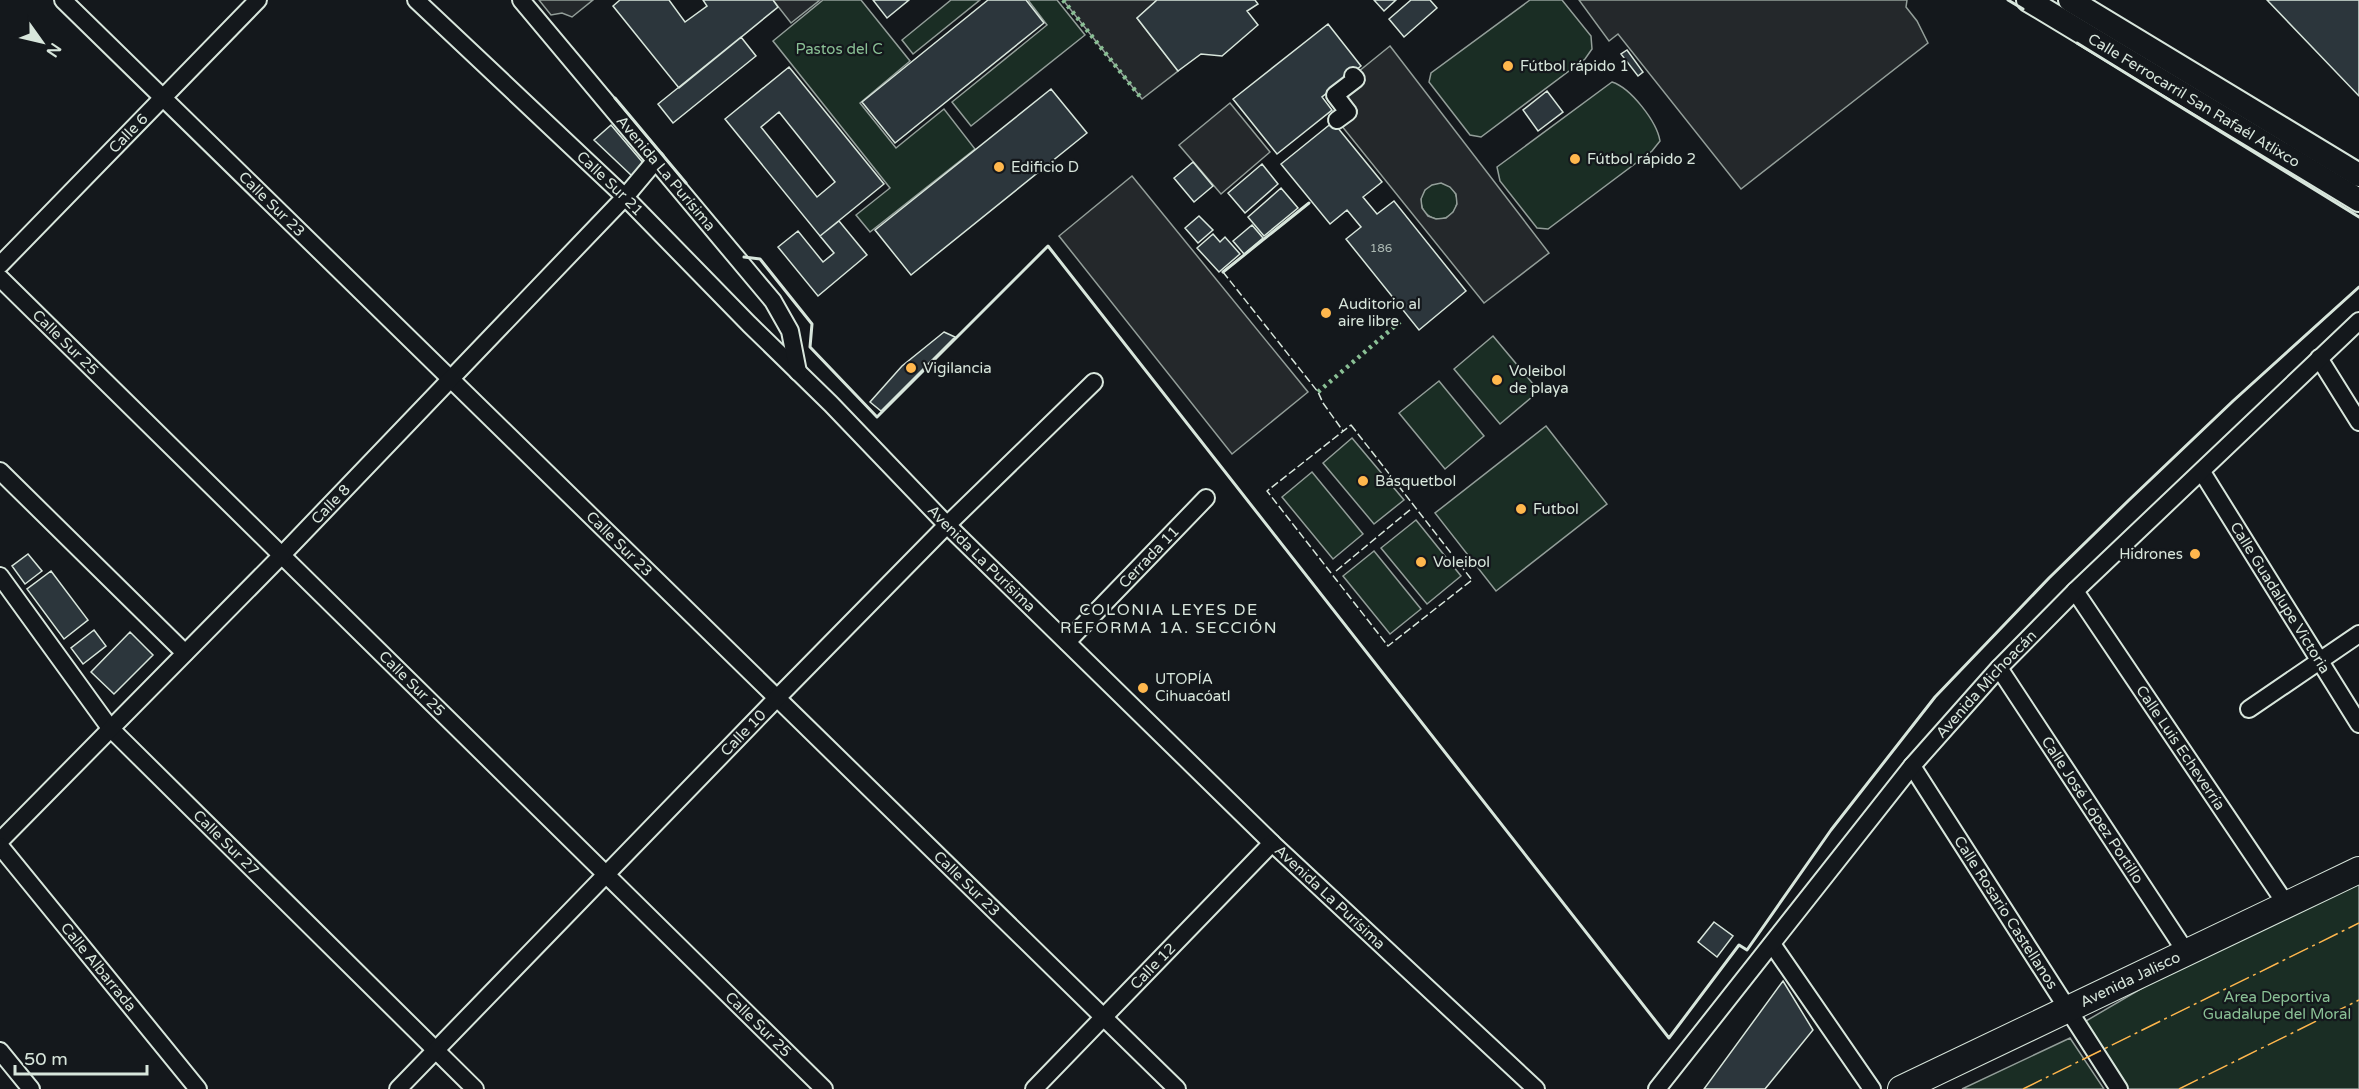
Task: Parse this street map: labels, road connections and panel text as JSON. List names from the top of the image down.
{
  "streets": {
    "main road": ["Calle Ferrocarril San Rafaél Atlixco", "Avenida Jalisco"],
    "street": [
      "Calle 6",
      "Avenida La Purísima",
      "Calle Sur 21",
      "Calle Sur 23",
      "Calle Sur 25",
      "Calle 8",
      "Cerrada 11",
      "Calle Guadalupe Victoria",
      "Avenida Michoacán",
      "Calle 10",
      "Calle Luis Echeverría",
      "Calle José López Portillo",
      "Calle Sur 27",
      "Calle Rosario Castellanos",
      "Calle 12",
      "Calle Albarrada"
    ]
  },
  "crossings": [
    ["Calle 6", "Calle Sur 23"],
    ["Avenida La Purísima", "Calle Sur 21"],
    ["Avenida La Purísima", "Calle 8"],
    ["Avenida La Purísima", "Cerrada 11"],
    ["Avenida La Purísima", "Calle 10"],
    ["Avenida La Purísima", "Calle 12"],
    ["Calle Sur 21", "Calle 8"],
    ["Calle Sur 23", "Calle 8"],
    ["Calle Sur 23", "Calle 10"],
    ["Calle Sur 23", "Calle 12"],
    ["Calle Sur 25", "Calle 8"],
    ["Calle Sur 25", "Calle 10"],
    ["Calle 8", "Calle Sur 27"],
    ["Calle Guadalupe Victoria", "Avenida Michoacán"],
    ["Avenida Michoacán", "Calle Luis Echeverría"],
    ["Avenida Michoacán", "Calle José López Portillo"],
    ["Avenida Michoacán", "Calle Rosario Castellanos"],
    ["Calle 10", "Calle Sur 27"],
    ["Calle Luis Echeverría", "Avenida Jalisco"],
    ["Calle José López Portillo", "Avenida Jalisco"],
    ["Calle Rosario Castellanos", "Avenida Jalisco"]
  ],
  "districts": ["COLONIA LEYES DE REFORMA 1A. SECCIÓN"],
  "parks": ["Pastos del C", "Area Deportiva Guadalupe del Moral"],
  "places": [
    "Fútbol rápido 1",
    "Fútbol rápido 2",
    "Edificio D",
    "Auditorio al aire libre",
    "Vigilancia",
    "Voleibol de playa",
    "Básquetbol",
    "Futbol",
    "Hidrones",
    "Voleibol",
    "UTOPÍA Cihuacóatl"
  ],
  "house_numbers": ["186"],
  "scale_bar": "50 m",
  "north": "bottom right"
}
